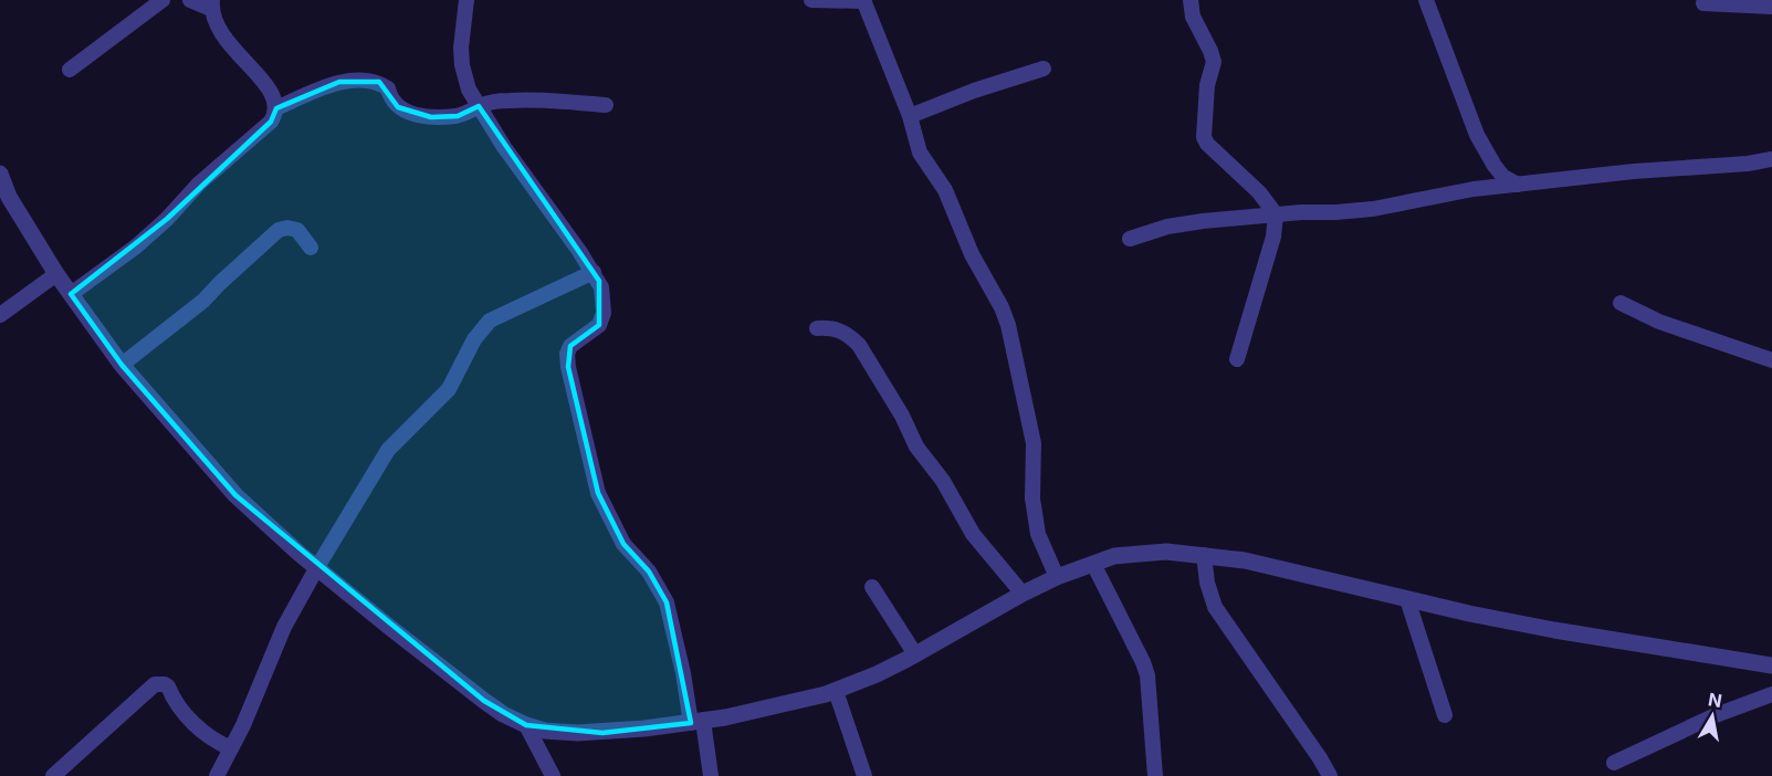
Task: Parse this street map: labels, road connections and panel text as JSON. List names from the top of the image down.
{
  "north": "top"
}
